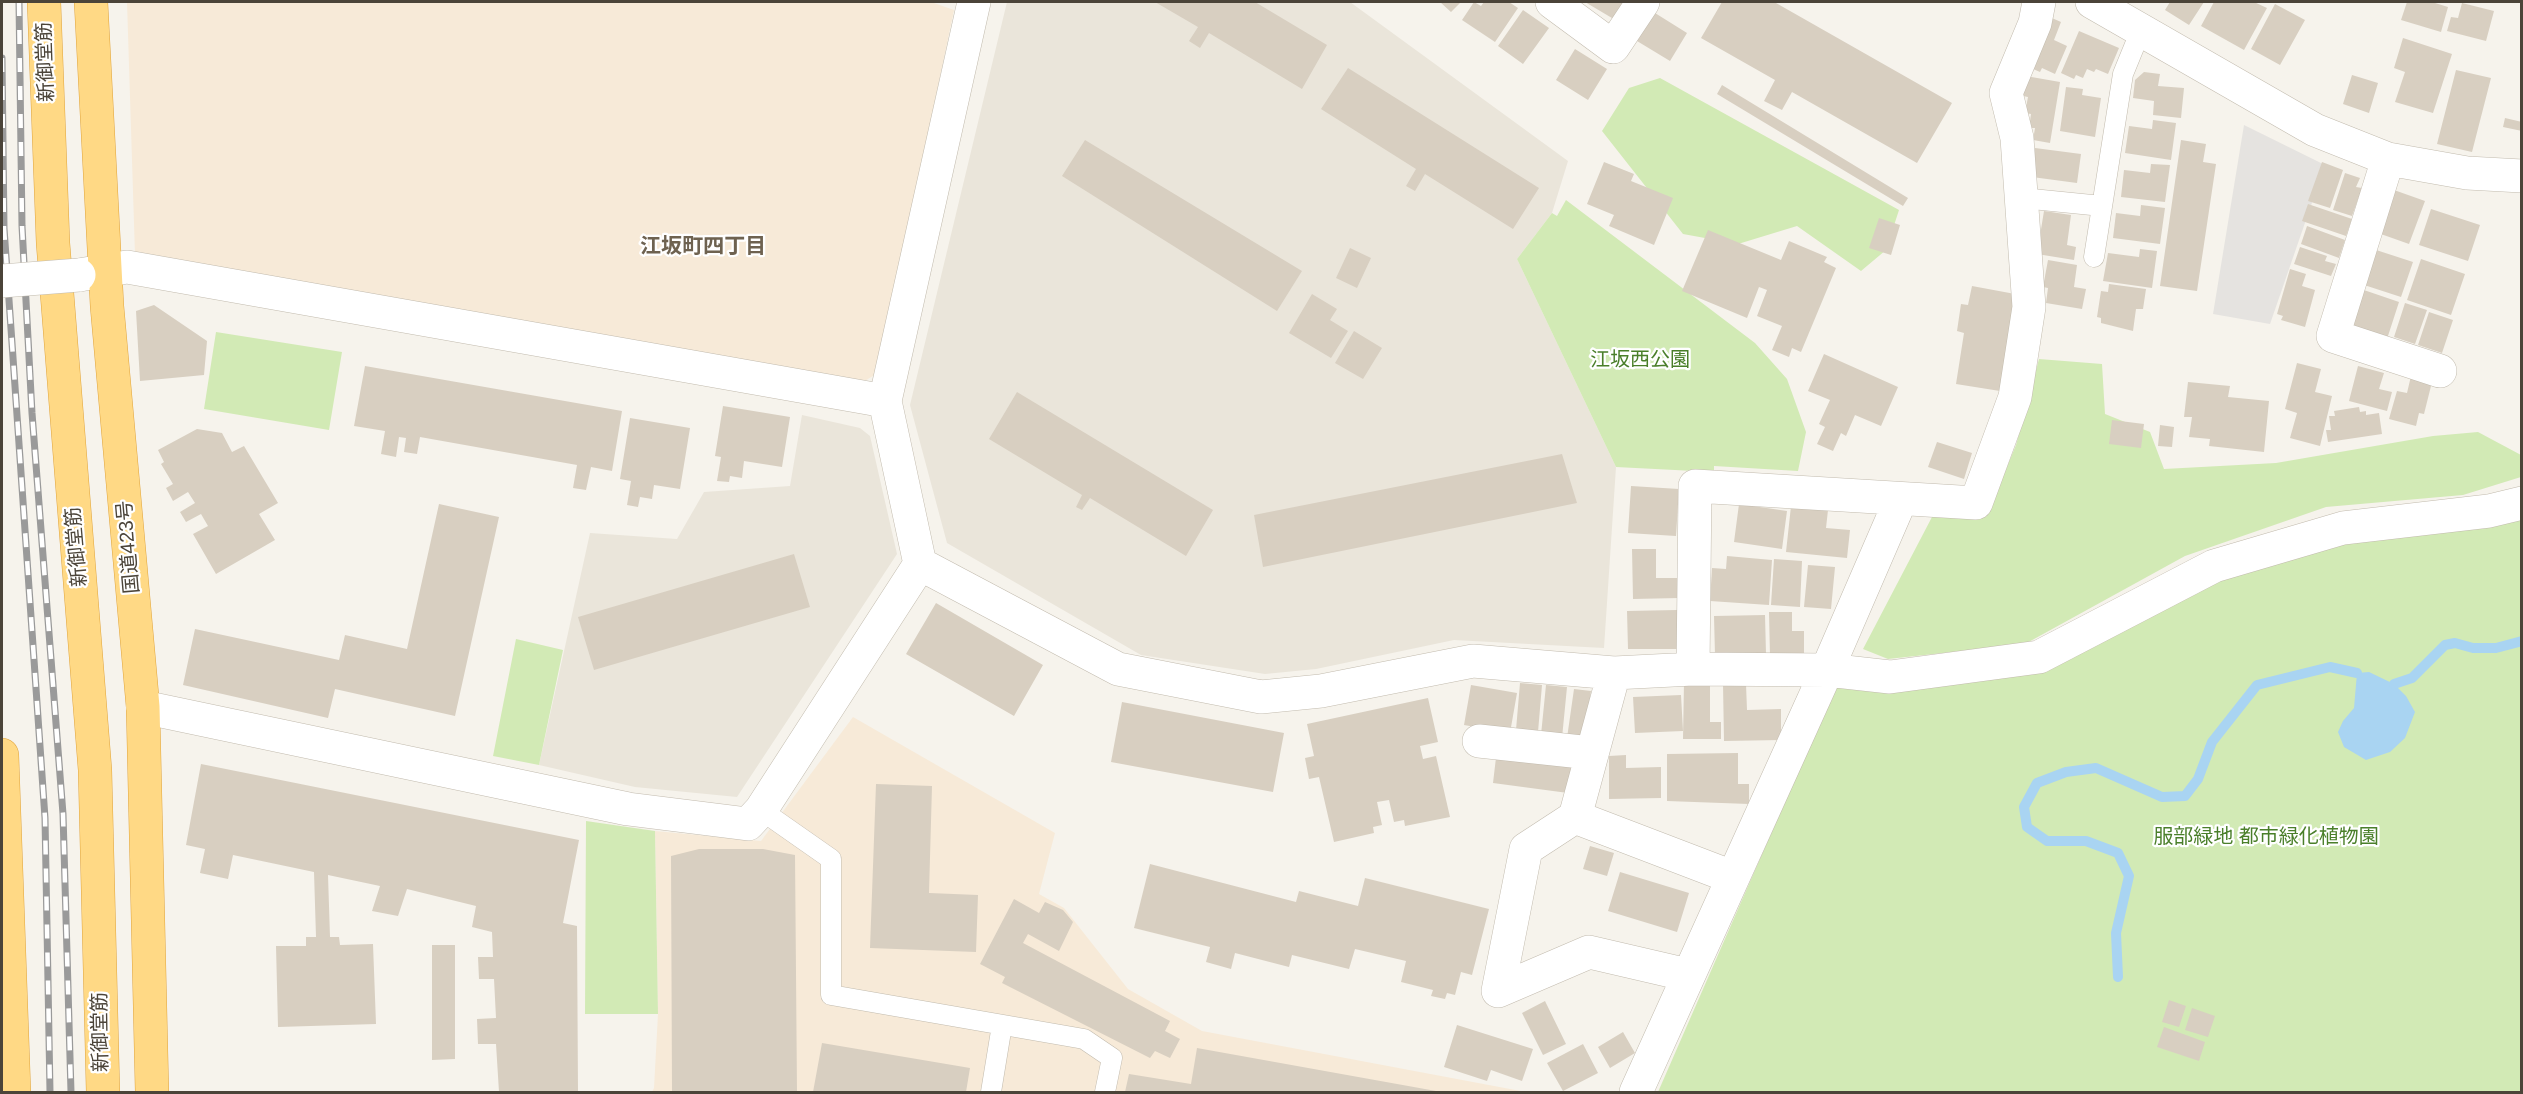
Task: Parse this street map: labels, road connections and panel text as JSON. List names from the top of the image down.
{
  "streets": {
    "highway": ["新御堂筋", "国道423号"]
  },
  "districts": ["江坂町四丁目"],
  "parks": ["江坂西公園", "服部緑地 都市緑化植物園"]
}
